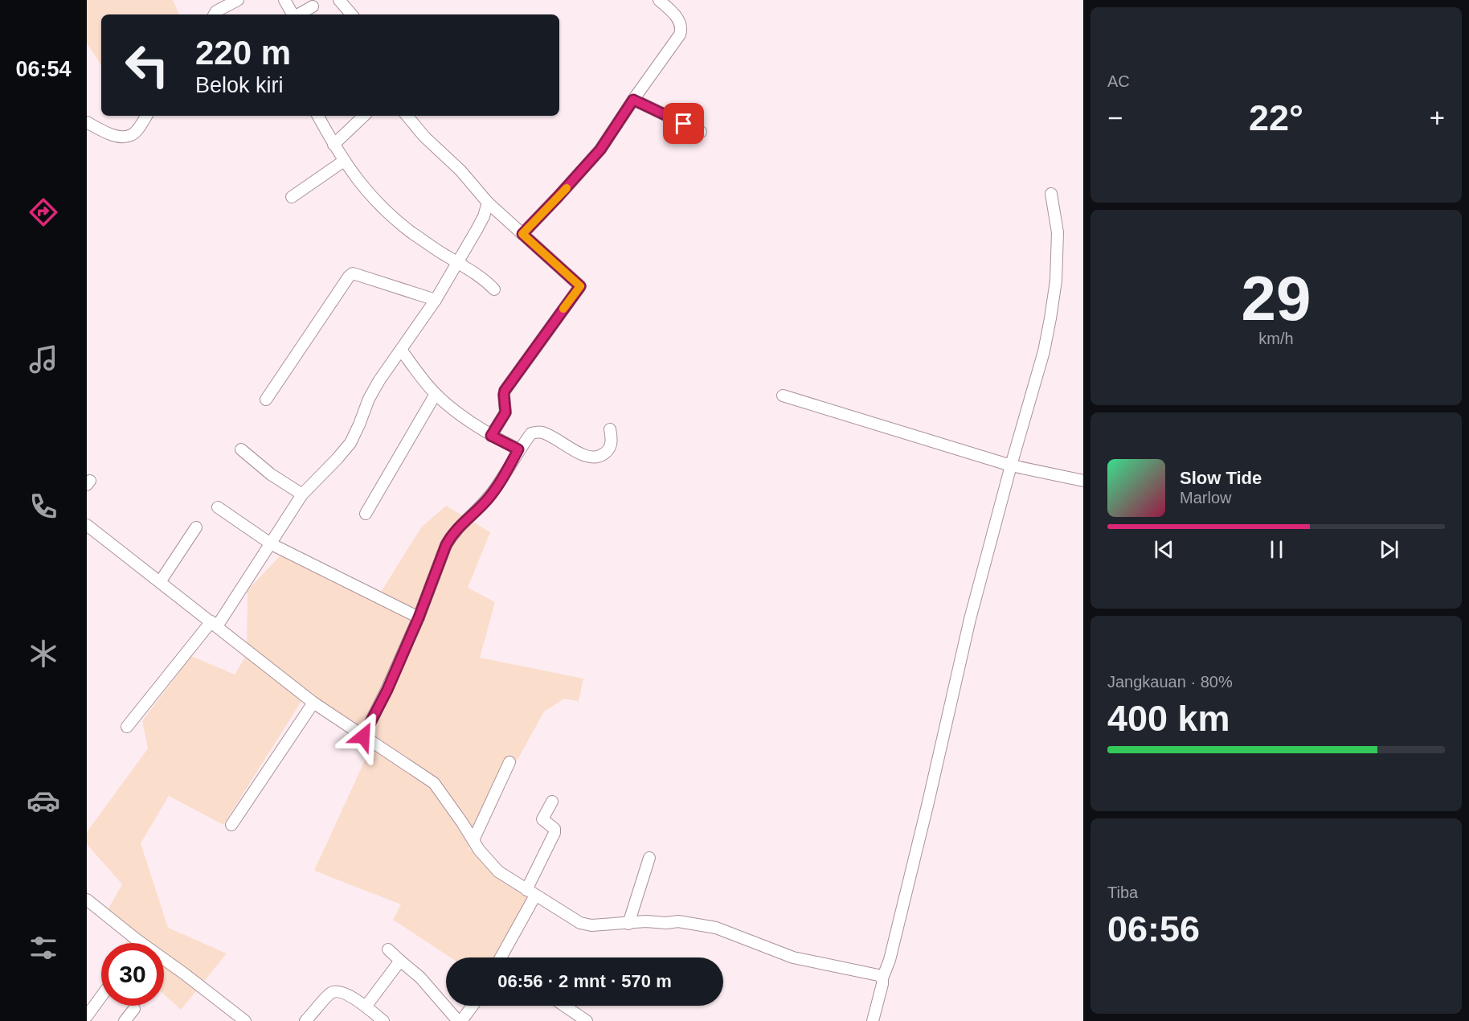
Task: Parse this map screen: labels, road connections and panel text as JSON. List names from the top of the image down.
{
  "page": {
    "tabs": "06:54",
    "tile": [
      "AC",
      ["29", "km/h"],
      ["Jangkauan · 80%", "400 km"],
      ["Tiba", "06:56"]
    ],
    "turn": ["220 m", "Belok kiri"],
    "heat": ["−", "22°", "+"],
    "song": ["Slow Tide", "Marlow"],
    "limit": "30",
    "trip": "06:56 · 2 mnt · 570 m"
  }
}
